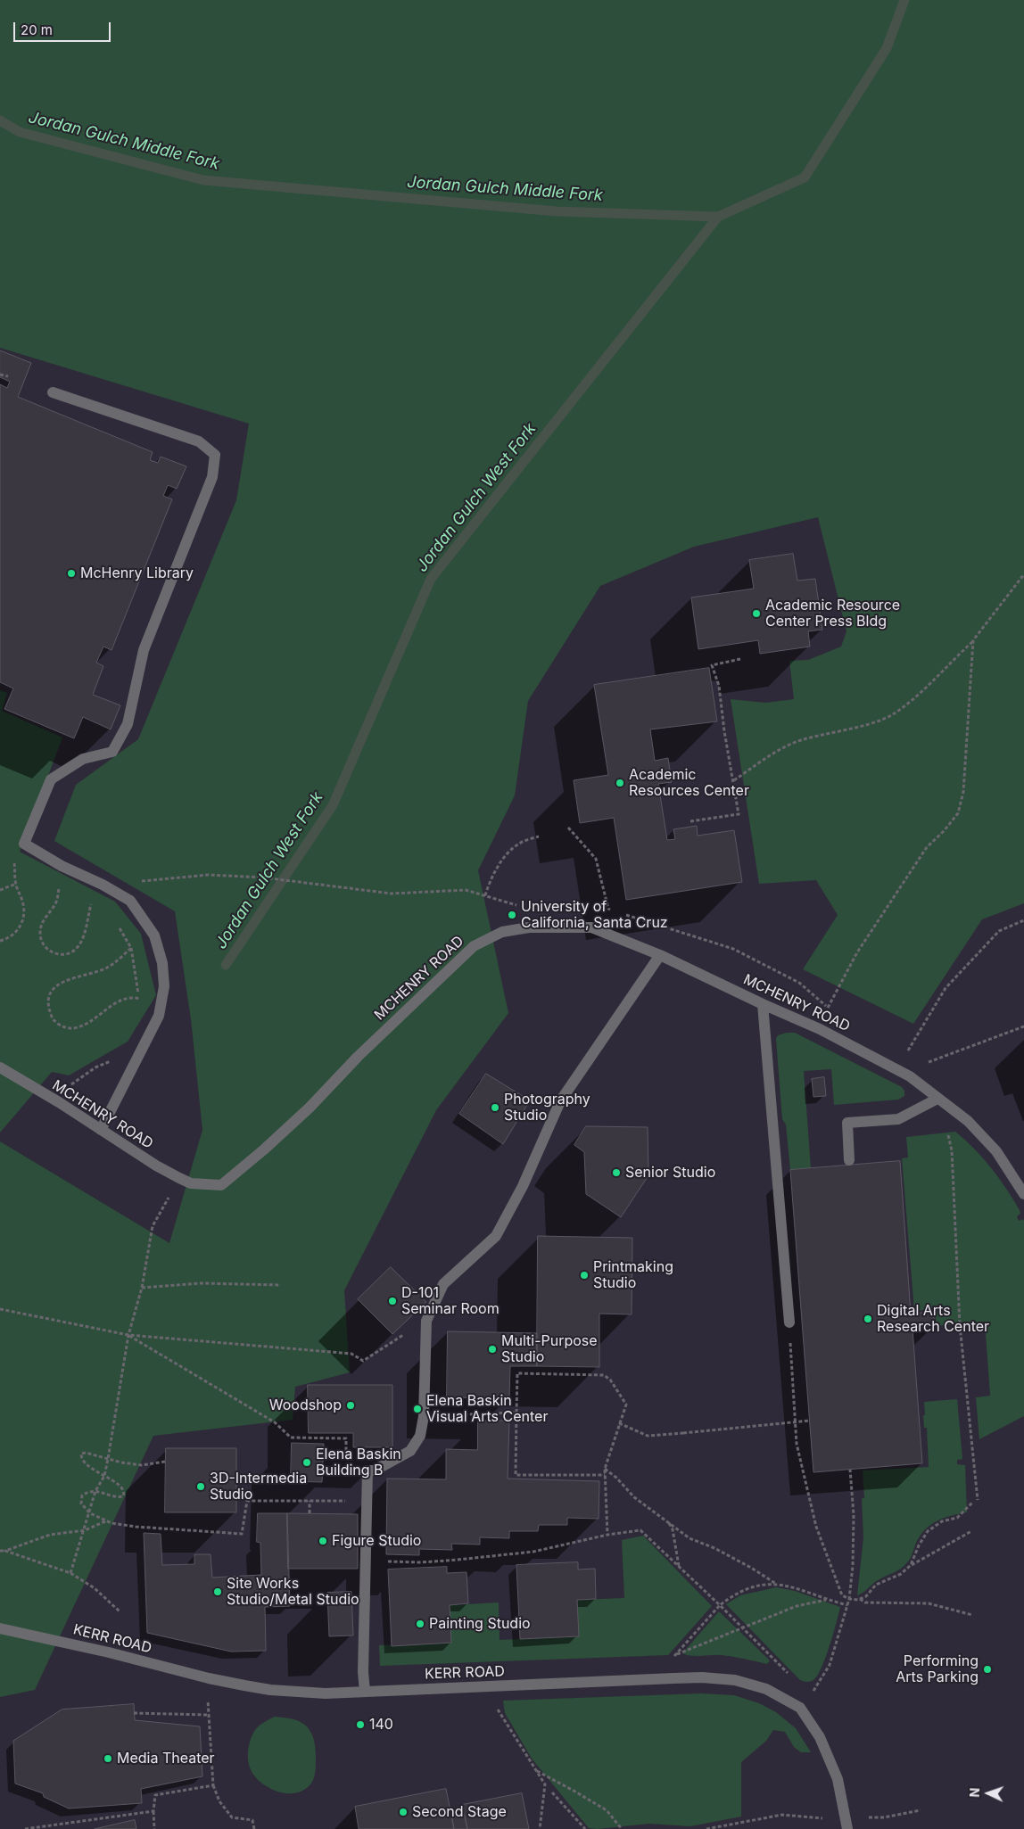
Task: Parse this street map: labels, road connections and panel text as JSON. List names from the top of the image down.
{
  "streets": {
    "lane": ["MCHENRY ROAD", "KERR ROAD"]
  },
  "water": ["Jordan Gulch Middle Fork", "Jordan Gulch West Fork"],
  "places": [
    "McHenry Library",
    "Academic Resource Center Press Bldg",
    "Academic Resources Center",
    "University of California, Santa Cruz",
    "Photography Studio",
    "Senior Studio",
    "Printmaking Studio",
    "D-101 Seminar Room",
    "Digital Arts Research Center",
    "Multi-Purpose Studio",
    "Woodshop",
    "Elena Baskin Visual Arts Center",
    "Elena Baskin Building B",
    "3D-Intermedia Studio",
    "Figure Studio",
    "Site Works Studio/Metal Studio",
    "Painting Studio",
    "Performing Arts Parking",
    "140",
    "Media Theater",
    "Second Stage"
  ],
  "scale_bar": "20 m",
  "north": "left"
}
